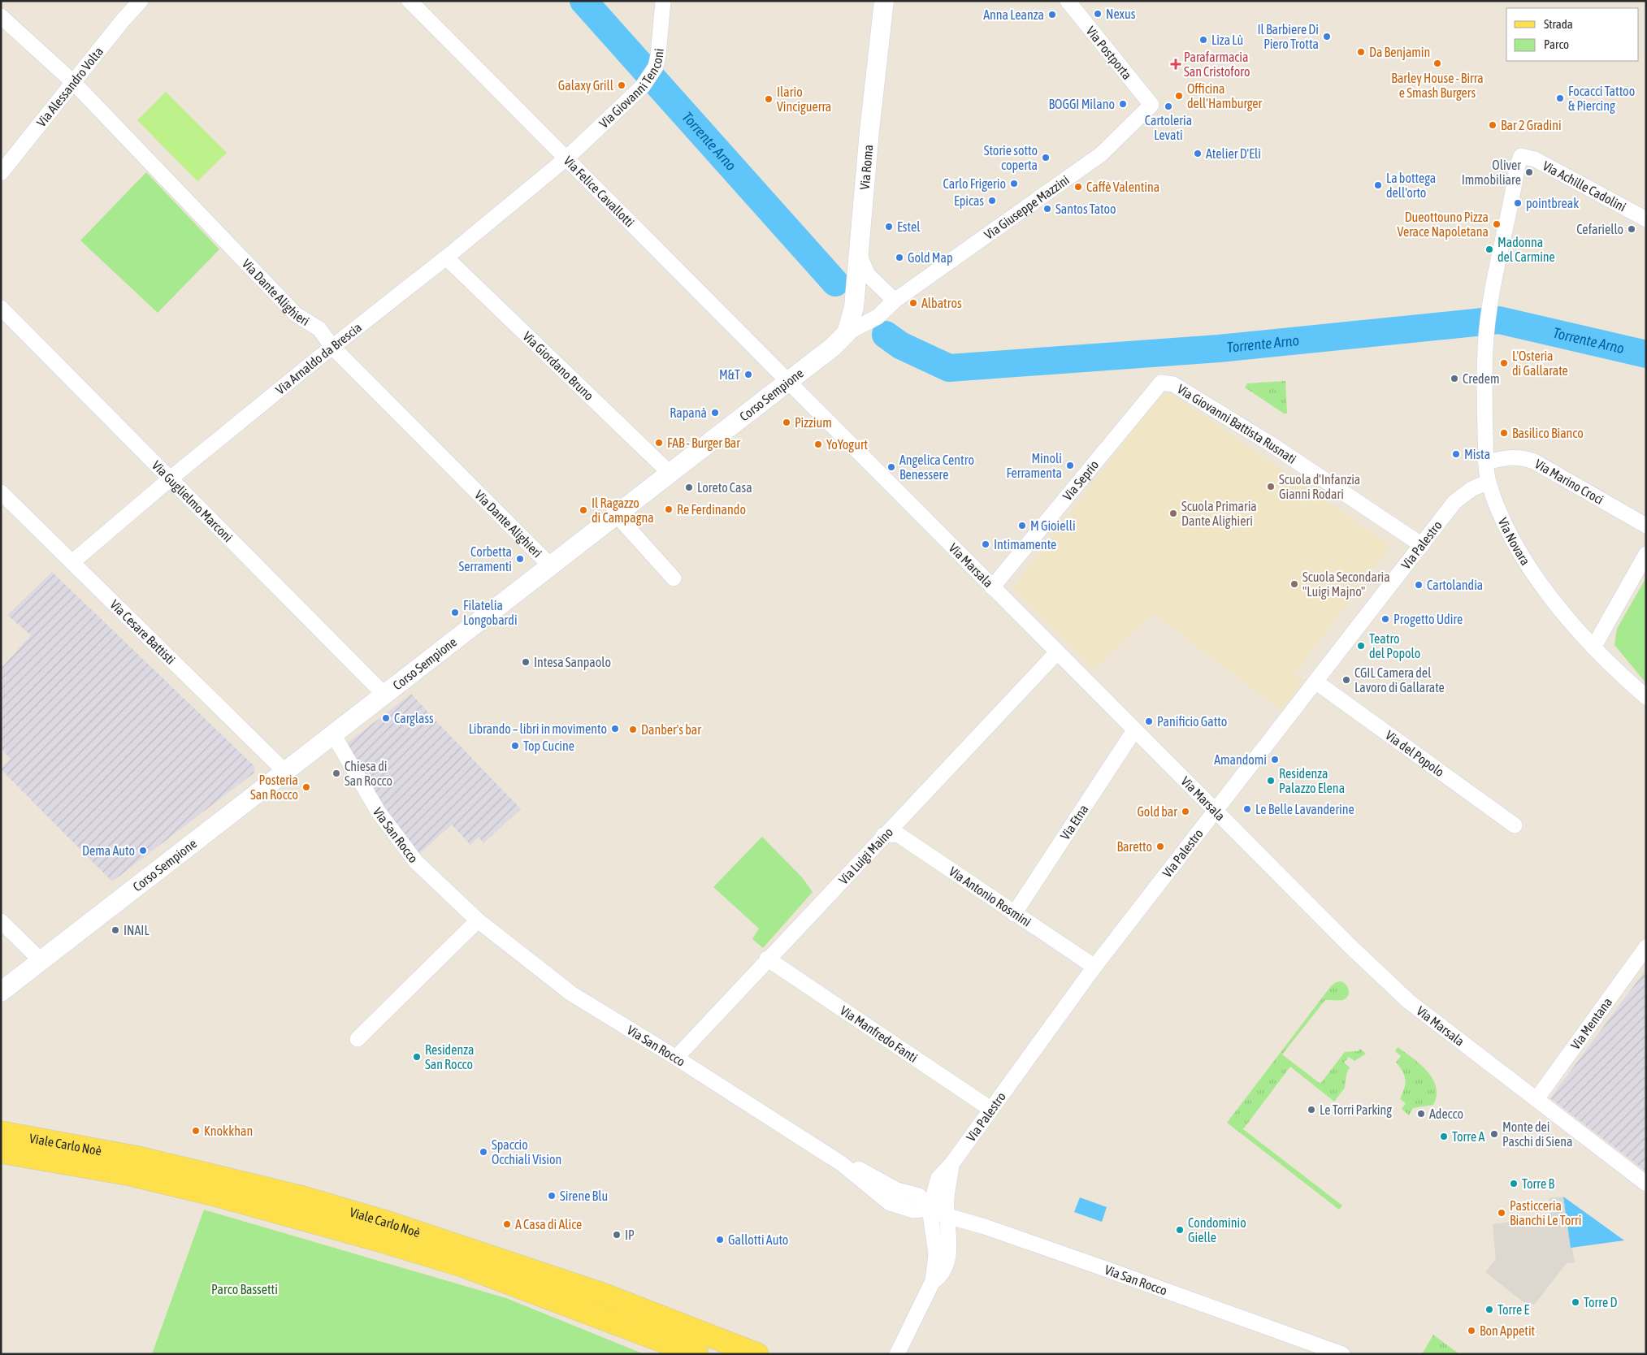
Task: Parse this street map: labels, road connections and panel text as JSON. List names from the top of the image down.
{
  "streets": {
    "main road": ["Viale Carlo Noè"],
    "street": [
      "Via Postporta",
      "Via Giovanni Tenconi",
      "Via Alessandro Volta",
      "Via Roma",
      "Via Achille Cadolini",
      "Via Felice Cavallotti",
      "Via Giuseppe Mazzini",
      "Via Dante Alighieri",
      "Via Arnaldo da Brescia",
      "Via Giordano Bruno",
      "Corso Sempione",
      "Via Giovanni Battista Rusnati",
      "Via Seprio",
      "Via Marino Croci",
      "Via Guglielmo Marconi",
      "Via Novara",
      "Via Palestro",
      "Via Marsala",
      "Via Cesare Battisti",
      "Via del Popolo",
      "Via Etna",
      "Via San Rocco",
      "Via Luigi Maino",
      "Via Antonio Rosmini",
      "Via Mentana",
      "Via Manfredo Fanti"
    ]
  },
  "crossings": [
    ["Via Postporta", "Via Giuseppe Mazzini"],
    ["Via Giovanni Tenconi", "Via Felice Cavallotti"],
    ["Via Giovanni Tenconi", "Via Arnaldo da Brescia"],
    ["Via Alessandro Volta", "Via Dante Alighieri"],
    ["Via Roma", "Via Giuseppe Mazzini"],
    ["Via Roma", "Corso Sempione"],
    ["Via Achille Cadolini", "Via Novara"],
    ["Via Felice Cavallotti", "Via Arnaldo da Brescia"],
    ["Via Felice Cavallotti", "Corso Sempione"],
    ["Via Felice Cavallotti", "Via Marsala"],
    ["Via Giuseppe Mazzini", "Corso Sempione"],
    ["Via Dante Alighieri", "Via Arnaldo da Brescia"],
    ["Via Dante Alighieri", "Corso Sempione"],
    ["Via Arnaldo da Brescia", "Via Giordano Bruno"],
    ["Via Arnaldo da Brescia", "Via Guglielmo Marconi"],
    ["Via Arnaldo da Brescia", "Via Cesare Battisti"],
    ["Via Giordano Bruno", "Corso Sempione"],
    ["Corso Sempione", "Via Guglielmo Marconi"],
    ["Corso Sempione", "Via Marsala"],
    ["Corso Sempione", "Via Cesare Battisti"],
    ["Corso Sempione", "Via San Rocco"],
    ["Via Giovanni Battista Rusnati", "Via Seprio"],
    ["Via Giovanni Battista Rusnati", "Via Palestro"],
    ["Via Seprio", "Via Marsala"],
    ["Via Marino Croci", "Via Novara"],
    ["Via Novara", "Via Palestro"],
    ["Via Palestro", "Via Marsala"],
    ["Via Palestro", "Via del Popolo"],
    ["Via Palestro", "Via San Rocco"],
    ["Via Palestro", "Via Antonio Rosmini"],
    ["Via Palestro", "Via Manfredo Fanti"],
    ["Via Marsala", "Via Etna"],
    ["Via Marsala", "Via Luigi Maino"],
    ["Via Marsala", "Via Mentana"],
    ["Via Etna", "Via Antonio Rosmini"],
    ["Via San Rocco", "Via Luigi Maino"],
    ["Via Luigi Maino", "Via Antonio Rosmini"],
    ["Via Luigi Maino", "Via Manfredo Fanti"]
  ],
  "water": ["Torrente Arno"],
  "parks": ["Parco Bassetti"],
  "places": {
    "other": [
      "Nexus",
      "Anna Leanza",
      "Il Barbiere Di Piero Trotta",
      "Liza Lù",
      "Da Benjamin",
      "Barley House - Birra e Smash Burgers",
      "Galaxy Grill",
      "Officina dell'Hamburger",
      "Focacci Tattoo & Piercing",
      "Ilario Vinciguerra",
      "BOGGI Milano",
      "Cartoleria Levati",
      "Bar 2 Gradini",
      "Atelier D'Elì",
      "Storie sotto coperta",
      "Oliver Immobiliare",
      "Carlo Frigerio",
      "La bottega dell'orto",
      "Caffè Valentina",
      "Epicas",
      "pointbreak",
      "Santos Tatoo",
      "Dueottouno Pizza Verace Napoletana",
      "Estel",
      "Cefariello",
      "Madonna del Carmine",
      "Gold Map",
      "Albatros",
      "L'Osteria di Gallarate",
      "M&T",
      "Credem",
      "Rapanà",
      "Pizzium",
      "Basilico Bianco",
      "FAB - Burger Bar",
      "YoYogurt",
      "Mista",
      "Minoli Ferramenta",
      "Angelica Centro Benessere",
      "Scuola d'Infanzia Gianni Rodari",
      "Loreto Casa",
      "Re Ferdinando",
      "Il Ragazzo di Campagna",
      "Scuola Primaria Dante Alighieri",
      "M Gioielli",
      "Intimamente",
      "Corbetta Serramenti",
      "Scuola Secondaria \"Luigi Majno\"",
      "Cartolandia",
      "Filatelia Longobardi",
      "Progetto Udire",
      "Teatro del Popolo",
      "Intesa Sanpaolo",
      "CGIL Camera del Lavoro di Gallarate",
      "Carglass",
      "Panificio Gatto",
      "Librando – libri in movimento",
      "Danber's bar",
      "Top Cucine",
      "Amandomi",
      "Chiesa di San Rocco",
      "Residenza Palazzo Elena",
      "Posteria San Rocco",
      "Le Belle Lavanderine",
      "Gold bar",
      "Baretto",
      "Dema Auto",
      "INAIL",
      "Residenza San Rocco",
      "Le Torri Parking",
      "Adecco",
      "Knokkhan",
      "Monte dei Paschi di Siena",
      "Torre A",
      "Spaccio Occhiali Vision",
      "Torre B",
      "Sirene Blu",
      "Pasticceria Bianchi Le Torri",
      "A Casa di Alice",
      "Condominio Gielle",
      "IP",
      "Gallotti Auto",
      "Torre D",
      "Torre E",
      "Bon Appetit"
    ],
    "health": ["Parafarmacia San Cristoforo"]
  },
  "legend": ["Strada", "Parco"]
}
